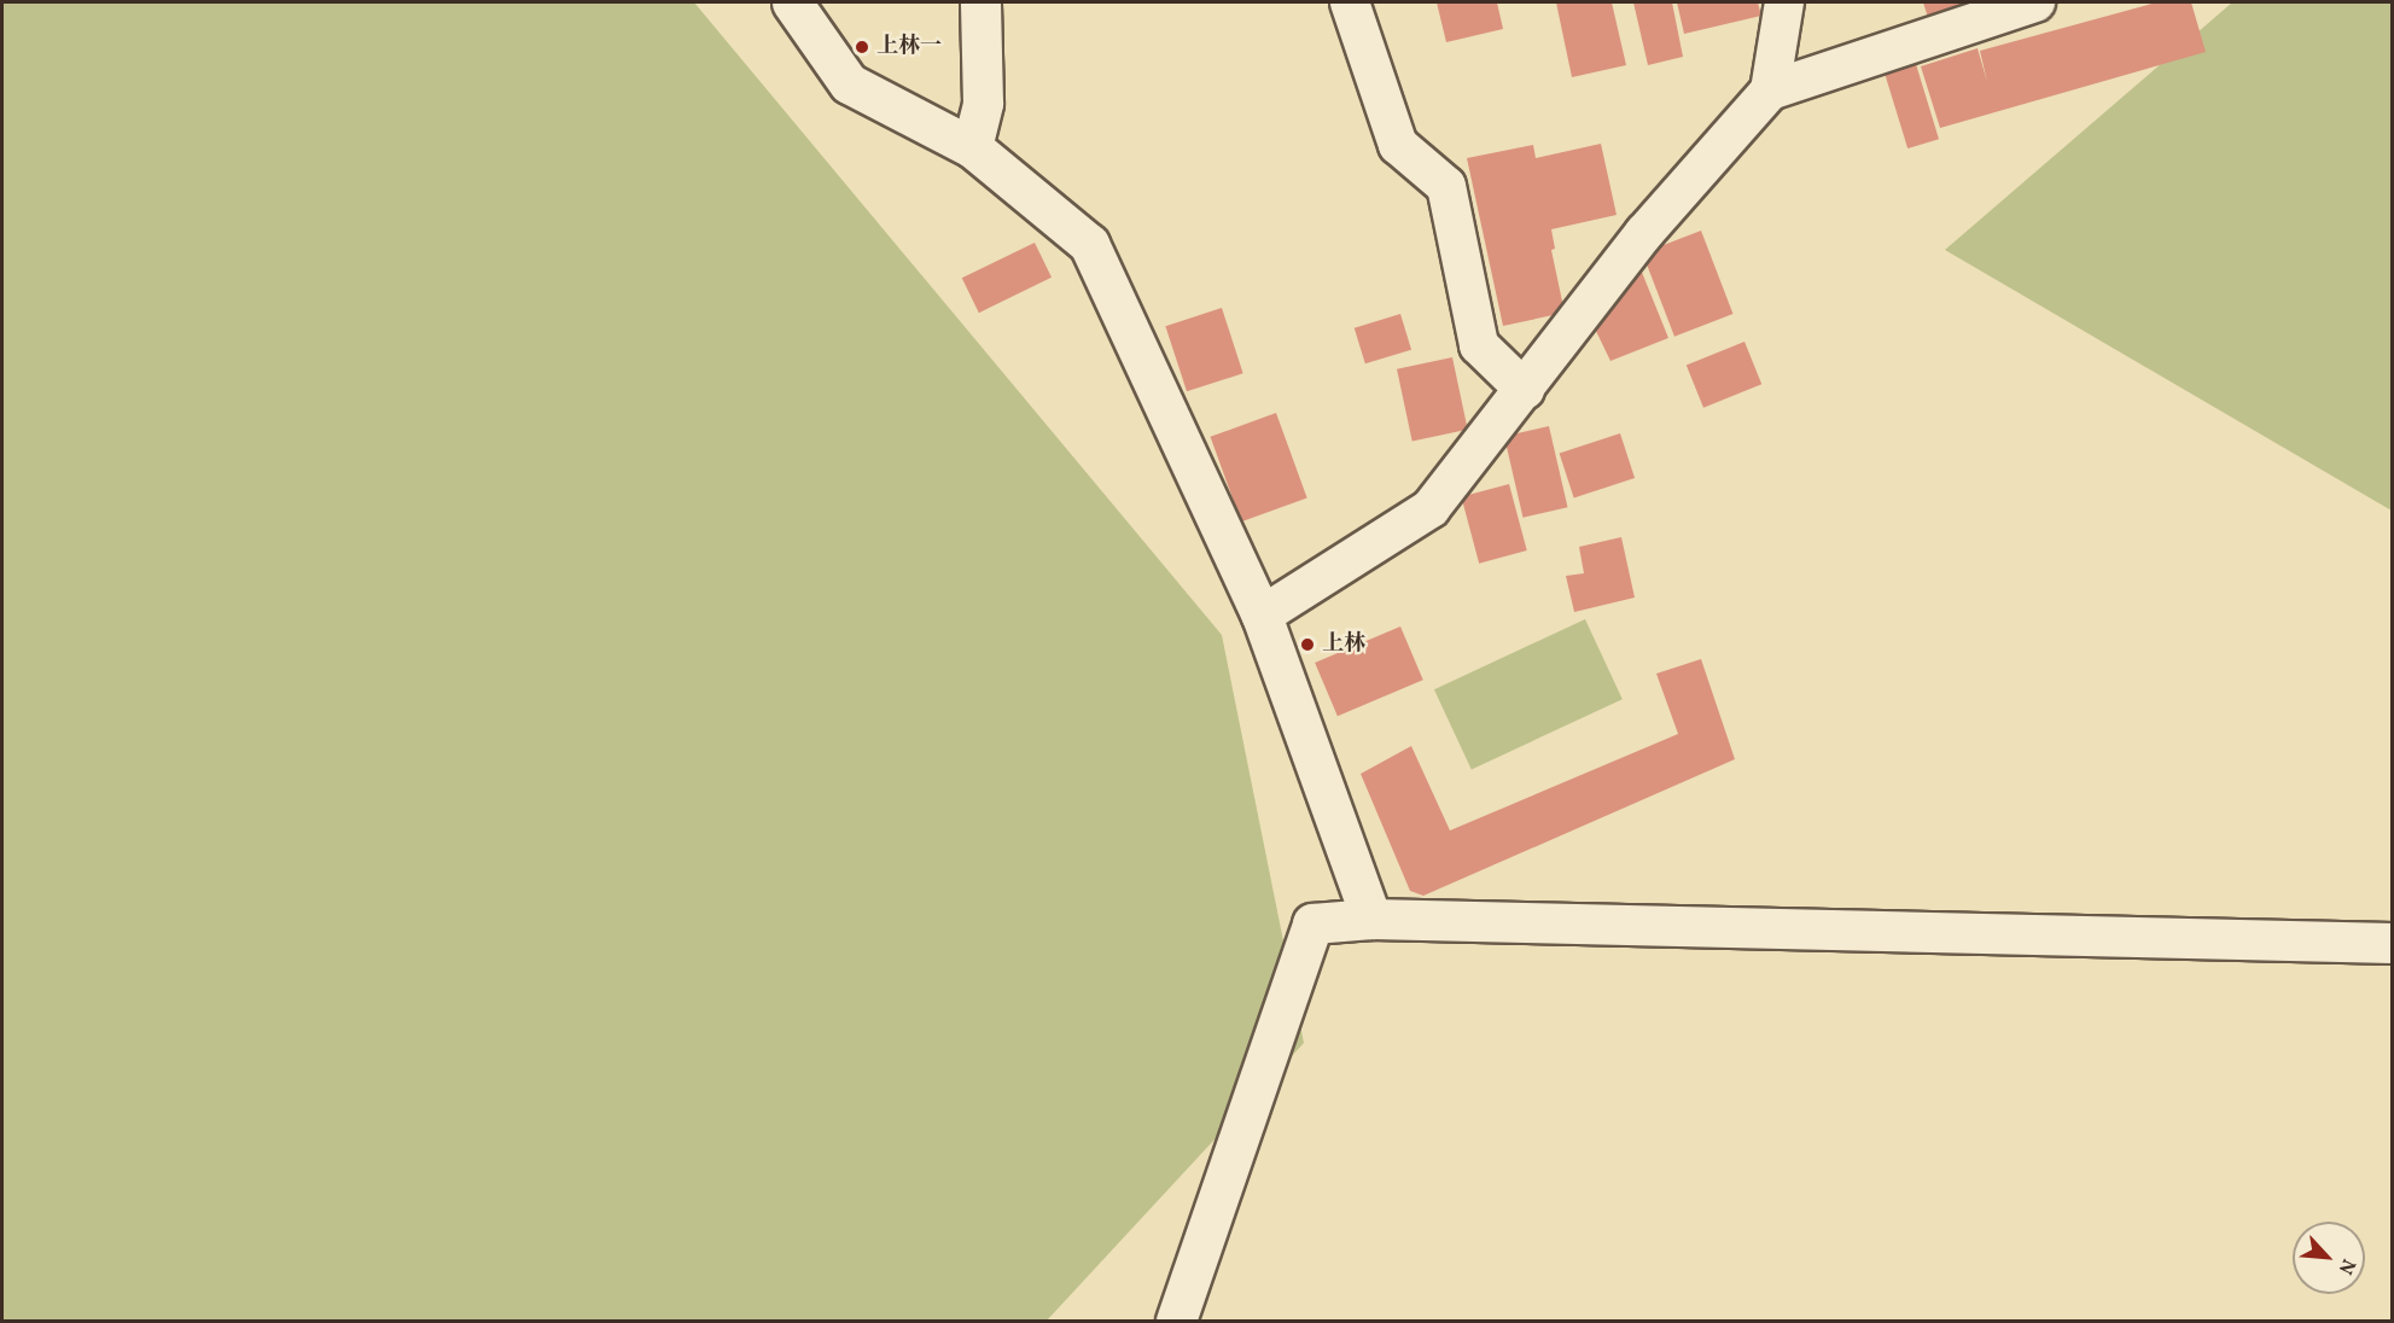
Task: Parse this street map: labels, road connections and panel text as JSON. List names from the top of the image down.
{
  "places": ["上林一", "上林"],
  "north": "bottom right"
}
